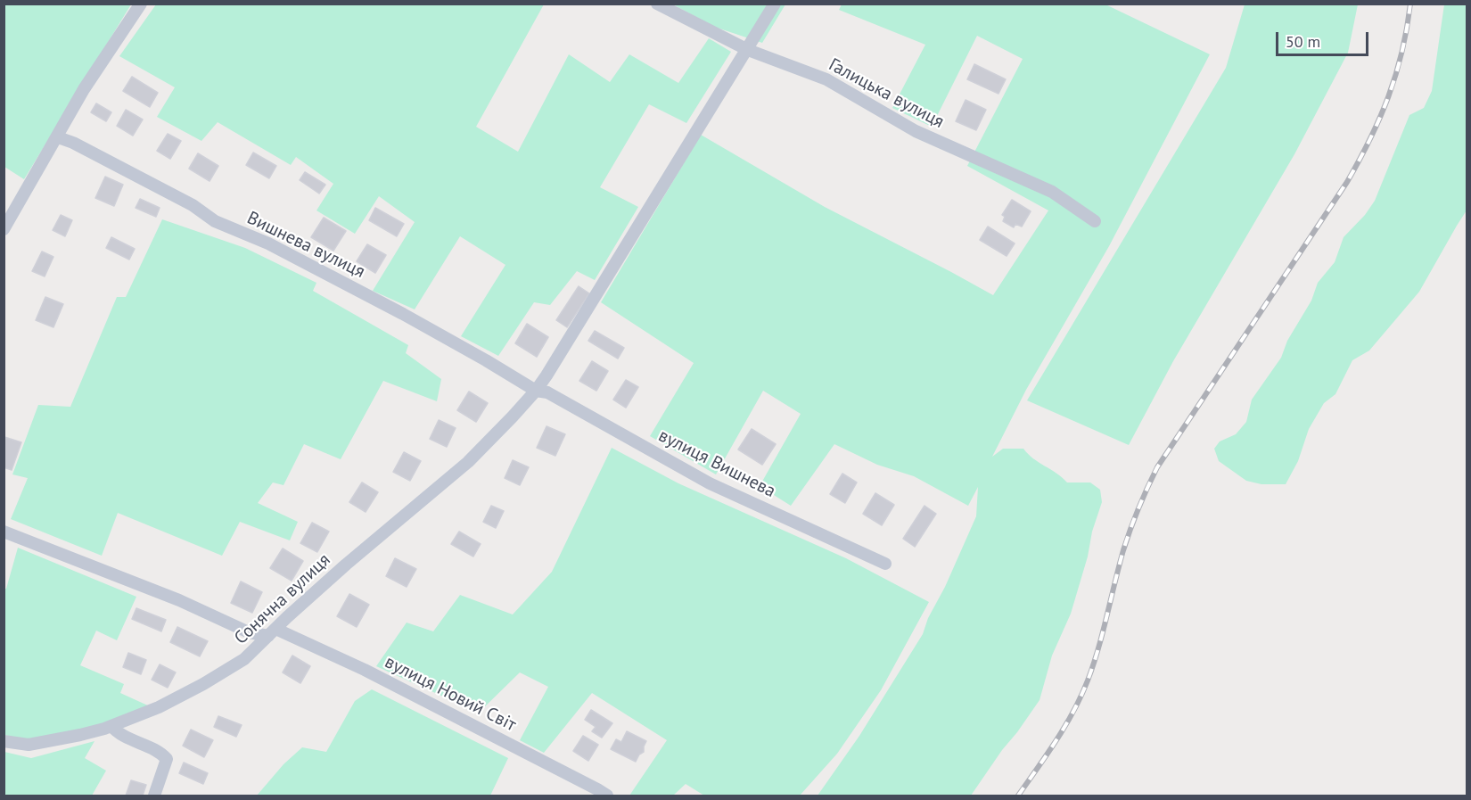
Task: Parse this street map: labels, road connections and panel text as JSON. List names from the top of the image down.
{
  "streets": {
    "street": [
      "Галицька вулиця",
      "Вишнева вулиця",
      "вулиця Вишнева",
      "Сонячна вулиця",
      "вулиця Новий Світ"
    ]
  },
  "crossings": [
    ["Галицька вулиця", "Сонячна вулиця"],
    ["Вишнева вулиця", "вулиця Вишнева"],
    ["Вишнева вулиця", "Сонячна вулиця"],
    ["вулиця Вишнева", "Сонячна вулиця"],
    ["Сонячна вулиця", "вулиця Новий Світ"]
  ],
  "scale_bar": "50 m"
}
